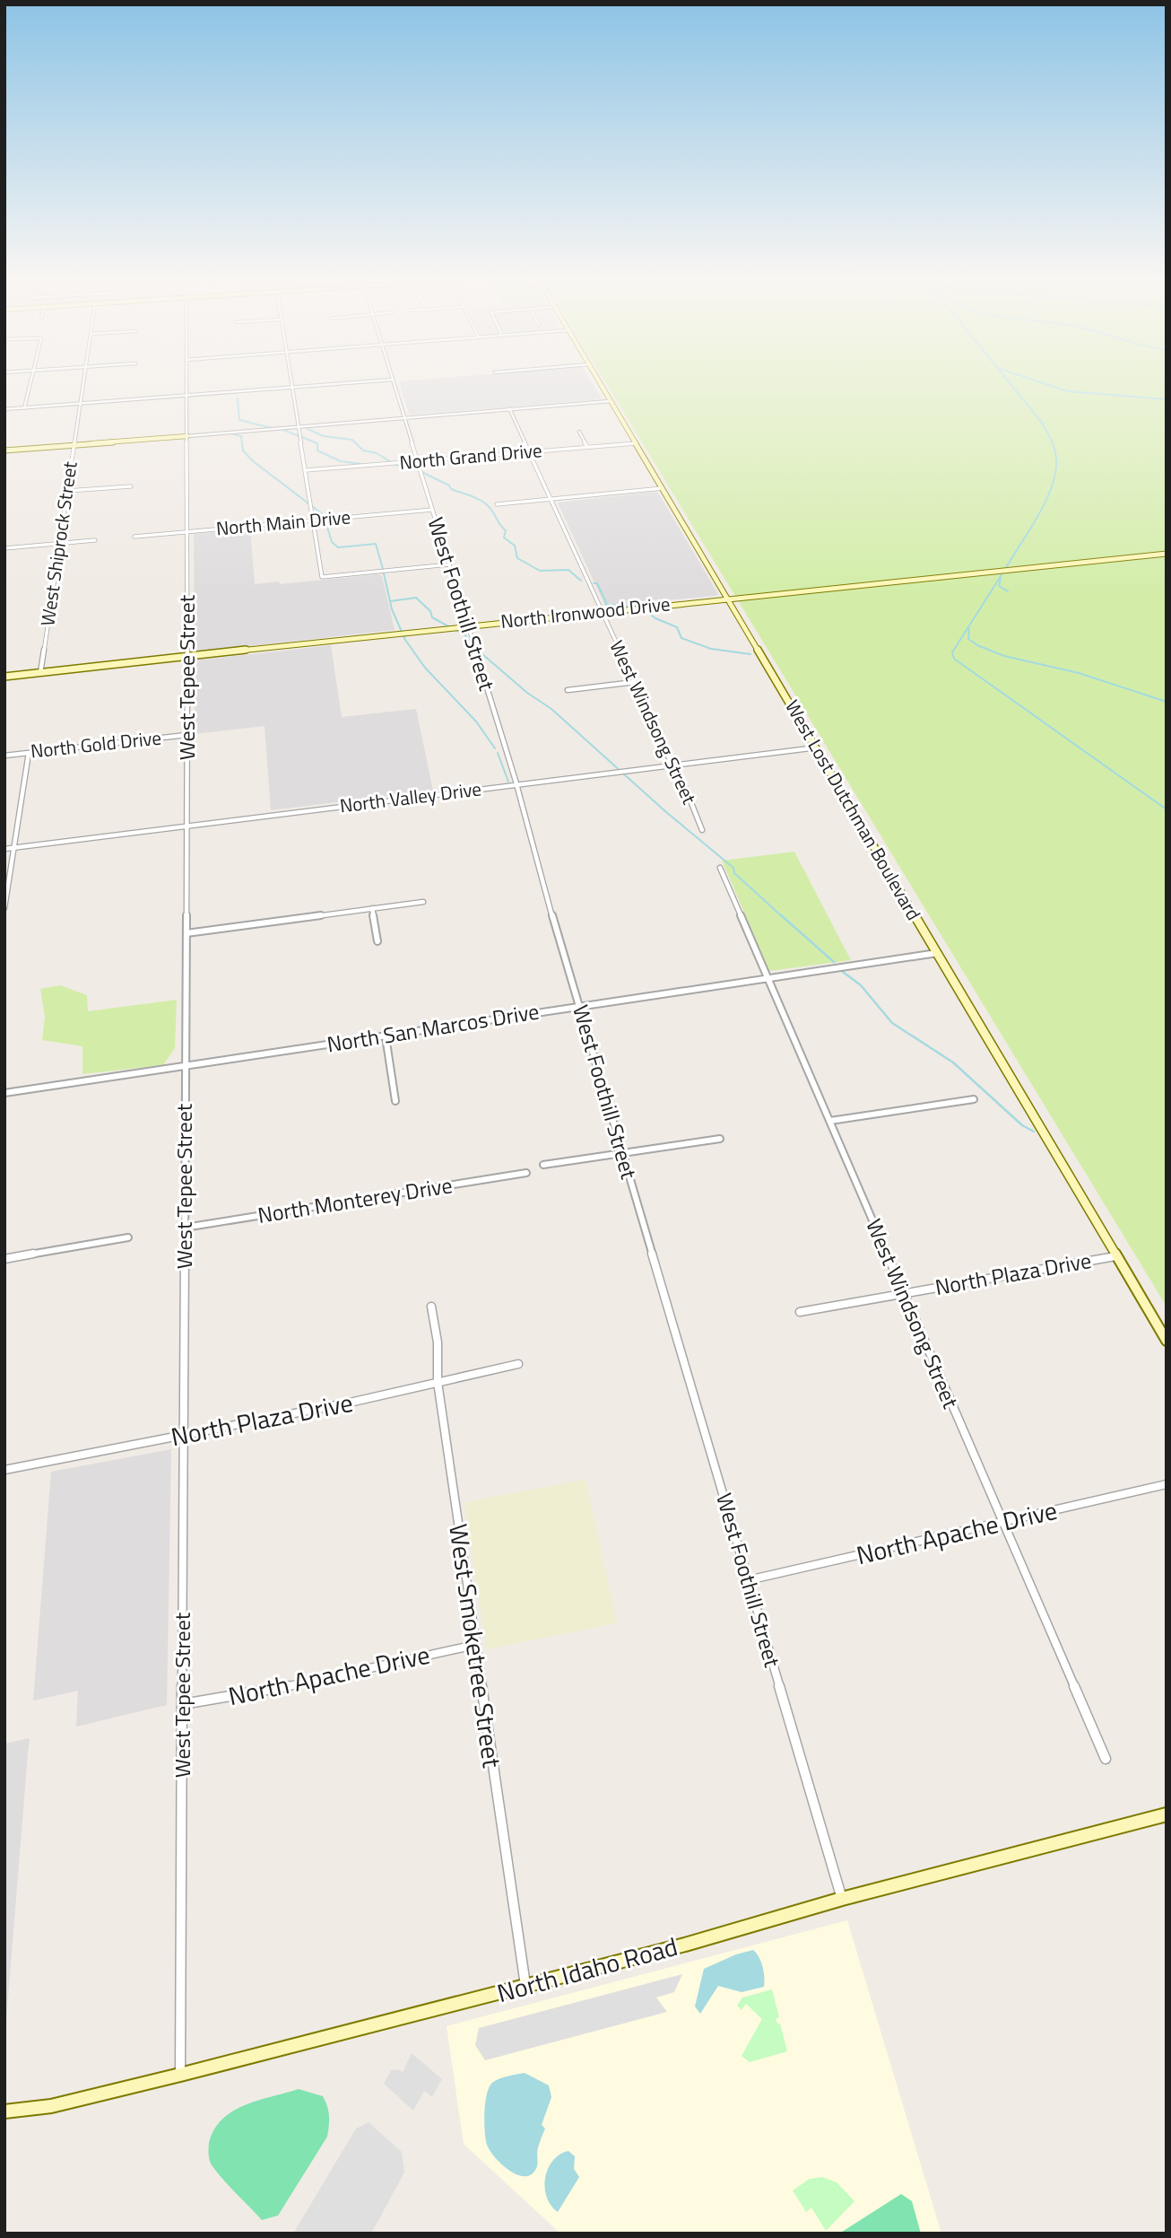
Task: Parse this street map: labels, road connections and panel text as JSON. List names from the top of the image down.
{
  "streets": {
    "street": [
      "North Grand Drive",
      "North Main Drive",
      "West Shiprock Street",
      "West Foothill Street",
      "North Ironwood Drive",
      "West Tepee Street",
      "West Windsong Street",
      "North Gold Drive",
      "North Valley Drive",
      "West Lost Dutchman Boulevard",
      "North San Marcos Drive",
      "North Monterey Drive",
      "North Plaza Drive",
      "North Apache Drive",
      "West Smoketree Street",
      "North Idaho Road"
    ]
  },
  "crossings": [
    ["North Grand Drive", "West Foothill Street"],
    ["North Grand Drive", "West Windsong Street"],
    ["North Grand Drive", "West Lost Dutchman Boulevard"],
    ["North Main Drive", "West Foothill Street"],
    ["North Main Drive", "West Tepee Street"],
    ["West Shiprock Street", "North Ironwood Drive"],
    ["West Foothill Street", "North Ironwood Drive"],
    ["West Foothill Street", "North Valley Drive"],
    ["West Foothill Street", "North San Marcos Drive"],
    ["West Foothill Street", "North Apache Drive"],
    ["West Foothill Street", "North Idaho Road"],
    ["North Ironwood Drive", "West Tepee Street"],
    ["North Ironwood Drive", "West Windsong Street"],
    ["North Ironwood Drive", "West Lost Dutchman Boulevard"],
    ["West Tepee Street", "North Gold Drive"],
    ["West Tepee Street", "North Valley Drive"],
    ["West Tepee Street", "North San Marcos Drive"],
    ["West Tepee Street", "North Monterey Drive"],
    ["West Tepee Street", "North Plaza Drive"],
    ["West Tepee Street", "North Apache Drive"],
    ["West Tepee Street", "North Idaho Road"],
    ["West Windsong Street", "North Valley Drive"],
    ["West Windsong Street", "North San Marcos Drive"],
    ["West Windsong Street", "North Plaza Drive"],
    ["West Windsong Street", "North Apache Drive"],
    ["North Valley Drive", "West Lost Dutchman Boulevard"],
    ["West Lost Dutchman Boulevard", "North San Marcos Drive"],
    ["West Lost Dutchman Boulevard", "North Plaza Drive"],
    ["North Plaza Drive", "West Smoketree Street"],
    ["North Apache Drive", "West Smoketree Street"],
    ["West Smoketree Street", "North Idaho Road"]
  ]
}
